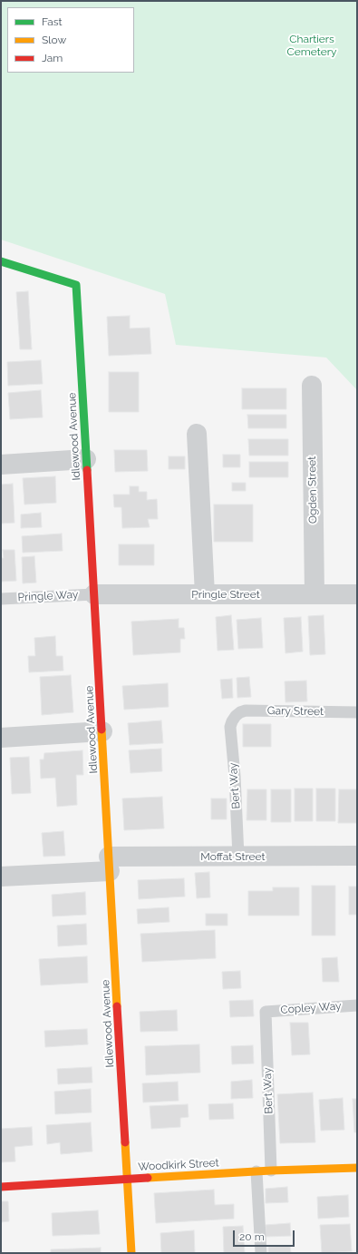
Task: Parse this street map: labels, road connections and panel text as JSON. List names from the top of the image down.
{
  "streets": {
    "street": [
      "Idlewood Avenue",
      "Ogden Street",
      "Pringle Street",
      "Moffat Street",
      "Woodkirk Street"
    ],
    "lane": [
      "Pringle Way",
      "Gary Street",
      "Bert Way",
      "Copley Way"
    ]
  },
  "crossings": [
    ["Idlewood Avenue", "Pringle Street"],
    ["Idlewood Avenue", "Pringle Way"],
    ["Idlewood Avenue", "Moffat Street"],
    ["Idlewood Avenue", "Woodkirk Street"],
    ["Ogden Street", "Pringle Street"],
    ["Pringle Street", "Pringle Way"],
    ["Gary Street", "Bert Way"],
    ["Bert Way", "Moffat Street"],
    ["Bert Way", "Copley Way"],
    ["Bert Way", "Woodkirk Street"]
  ],
  "parks": ["Chartiers Cemetery"],
  "legend": ["Fast", "Slow", "Jam"],
  "scale_bar": "20 m"
}
